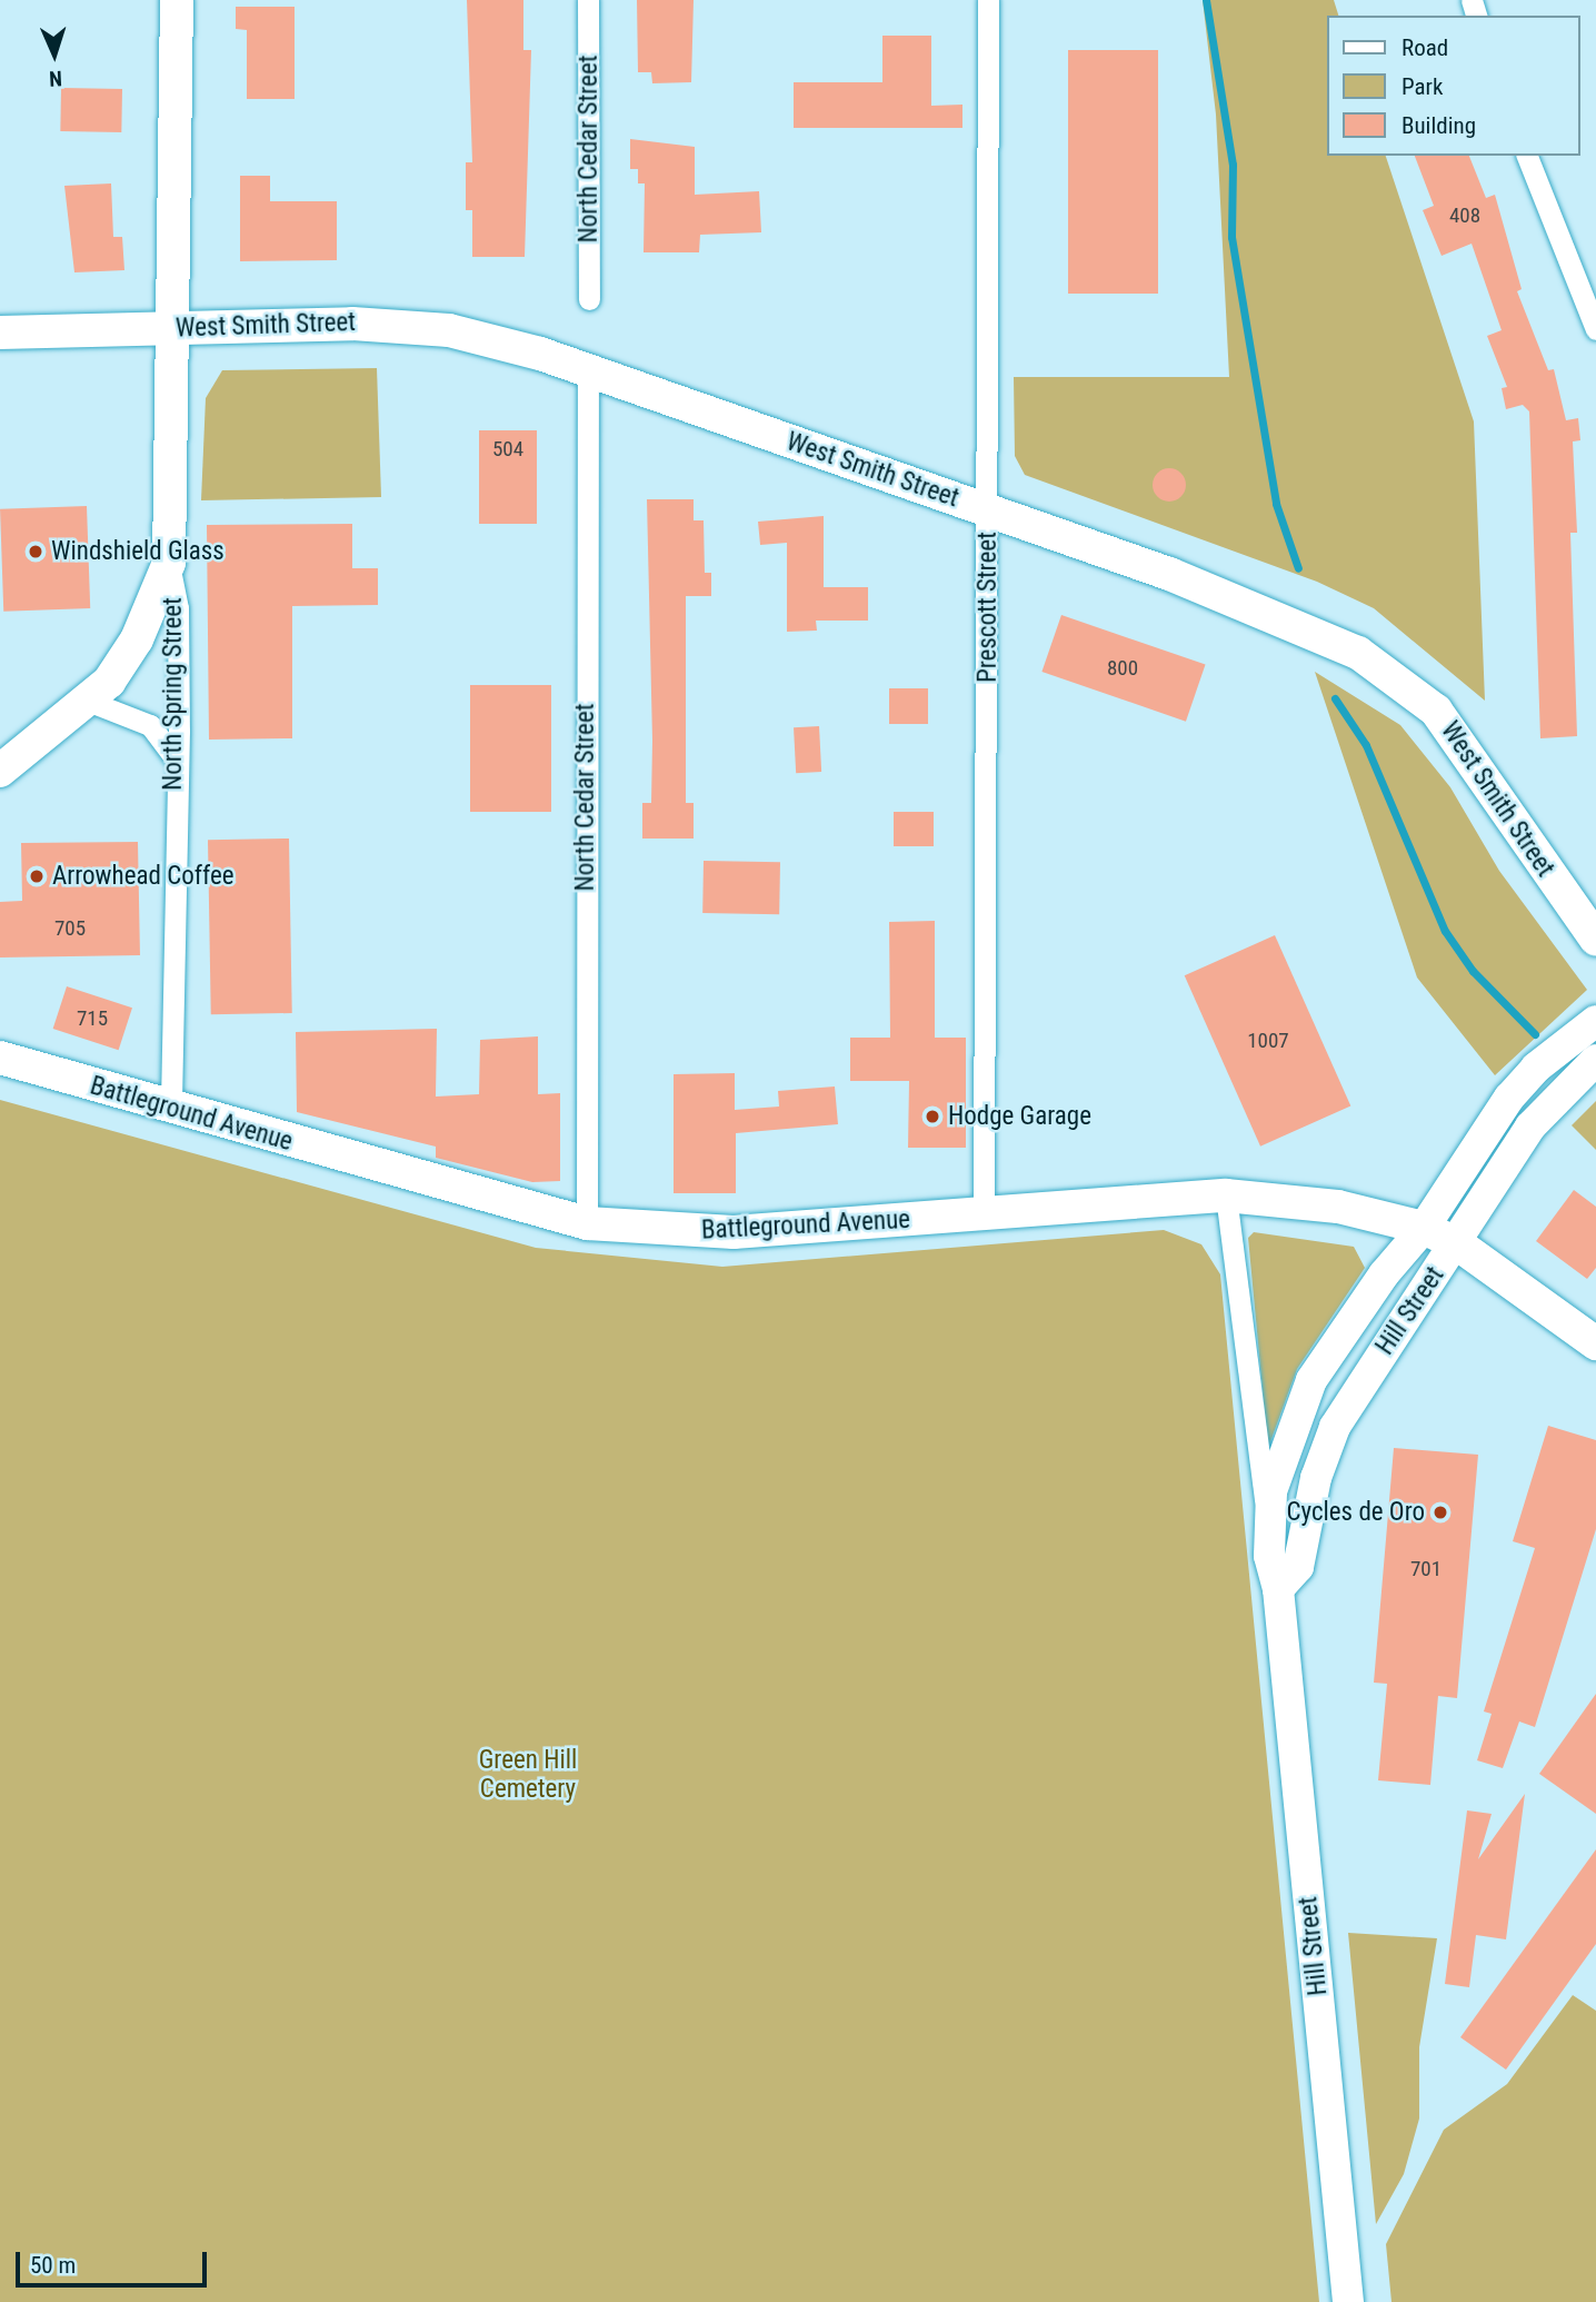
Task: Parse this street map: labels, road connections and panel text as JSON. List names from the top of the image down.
{
  "streets": {
    "main road": ["West Smith Street", "North Spring Street", "Battleground Avenue"],
    "street": ["North Cedar Street", "Prescott Street", "Hill Street"]
  },
  "crossings": [
    ["North Cedar Street", "West Smith Street"],
    ["North Cedar Street", "Battleground Avenue"],
    ["West Smith Street", "Prescott Street"],
    ["West Smith Street", "North Spring Street"],
    ["Prescott Street", "Battleground Avenue"],
    ["North Spring Street", "Battleground Avenue"],
    ["Battleground Avenue", "Hill Street"]
  ],
  "parks": ["Green Hill Cemetery"],
  "places": [
    "Windshield Glass",
    "Arrowhead Coffee",
    "Hodge Garage",
    "Cycles de Oro"
  ],
  "house_numbers": [
    "408",
    "504",
    "800",
    "705",
    "715",
    "1007",
    "701"
  ],
  "legend": ["Road", "Park", "Building"],
  "scale_bar": "50 m",
  "north": "bottom"
}
